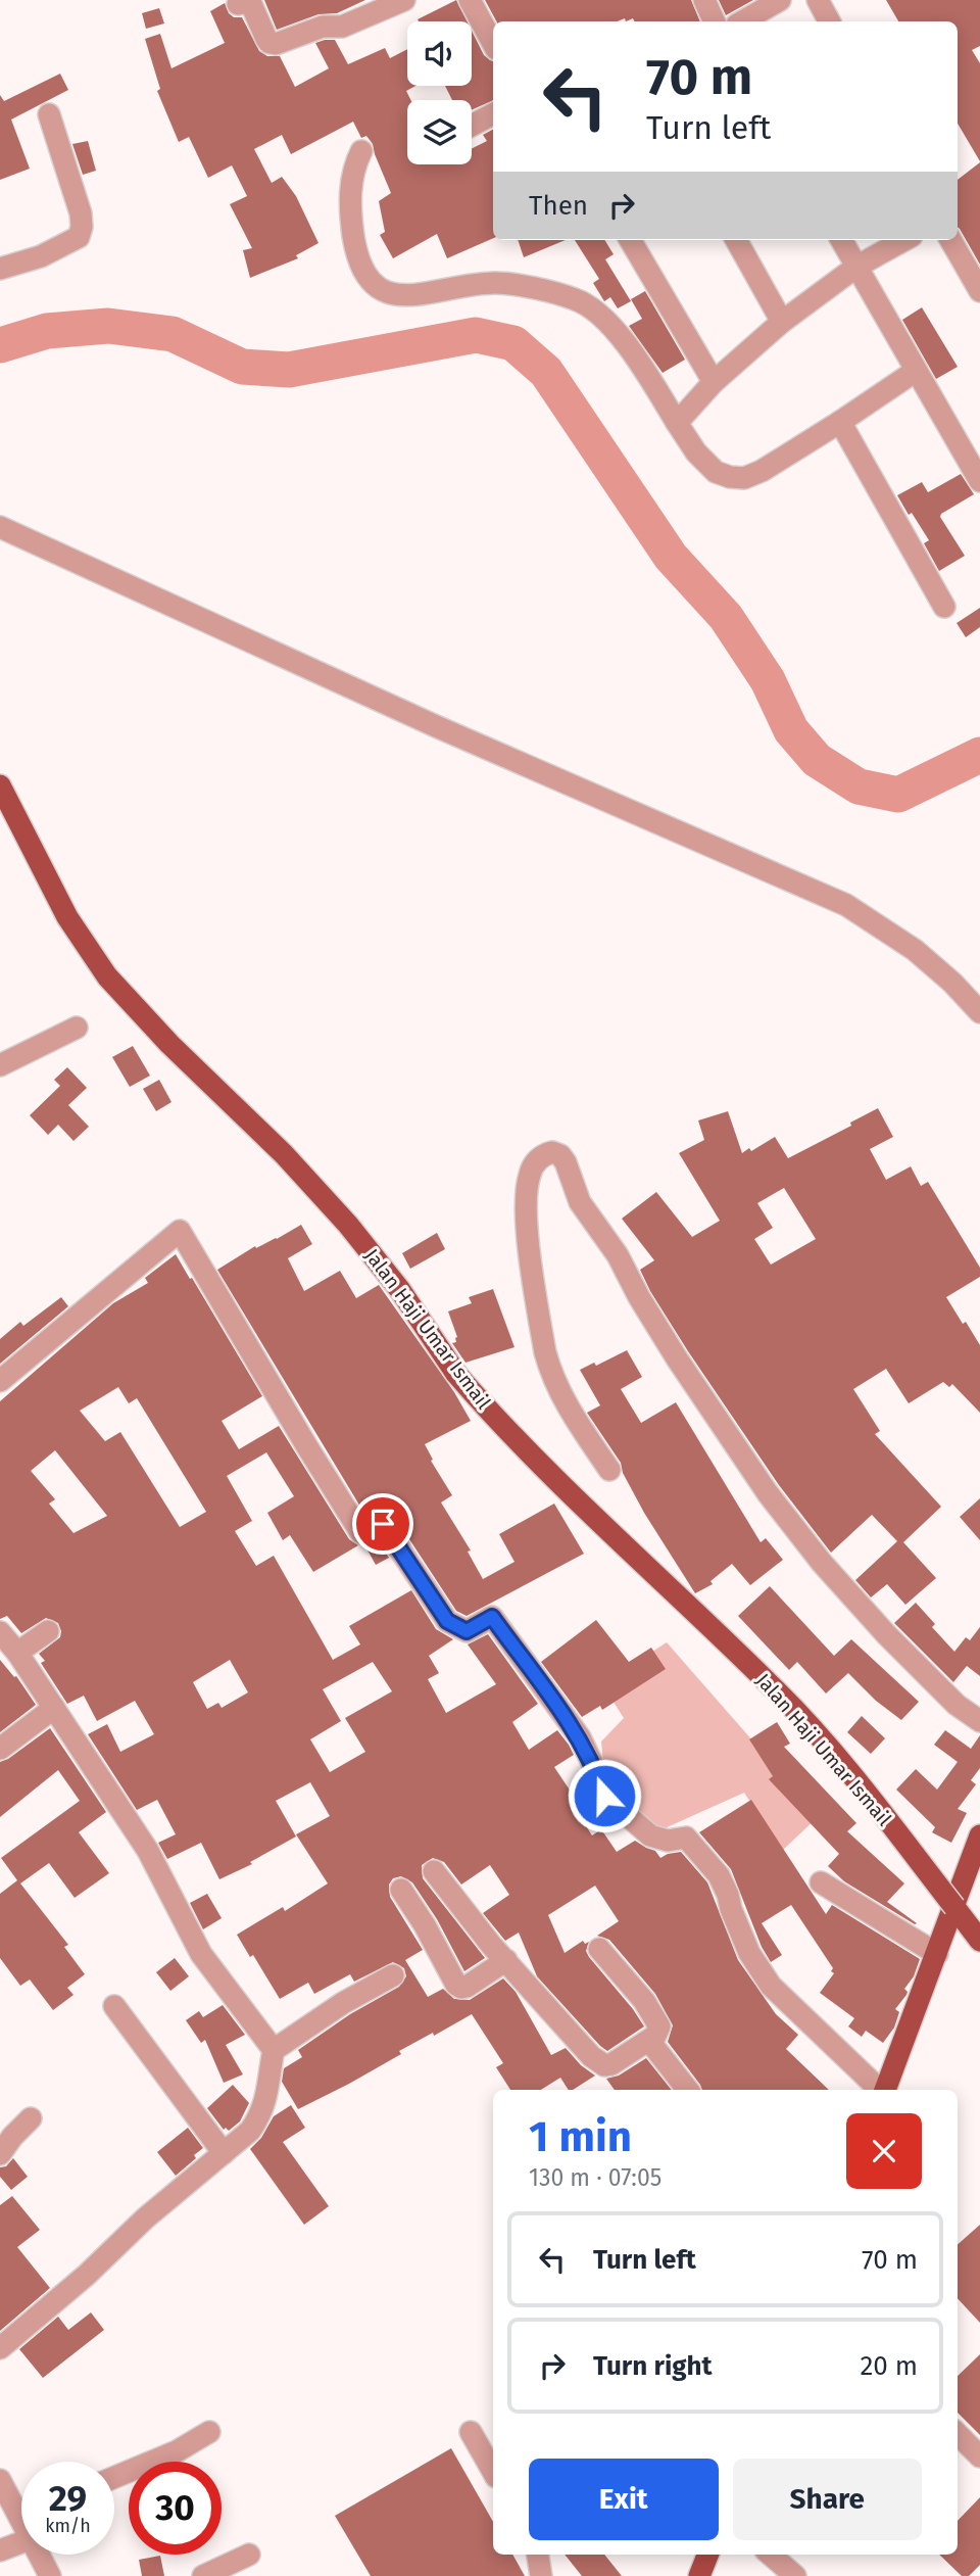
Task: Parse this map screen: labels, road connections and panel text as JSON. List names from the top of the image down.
{
  "streets": {
    "main road": ["Jalan Haji Umar Ismail"]
  },
  "page": {
    "turn": ["70 m", "Turn left"],
    "then": "Then",
    "heading": ["1 min", "130 m · 07:05"],
    "list": [
      {
        "name": "Turn left",
        "value": "70 m"
      },
      {
        "name": "Turn right",
        "value": "20 m"
      }
    ],
    "buttons": ["Exit", "Share"],
    "speed": "29 km/h",
    "limit": "30"
  }
}
